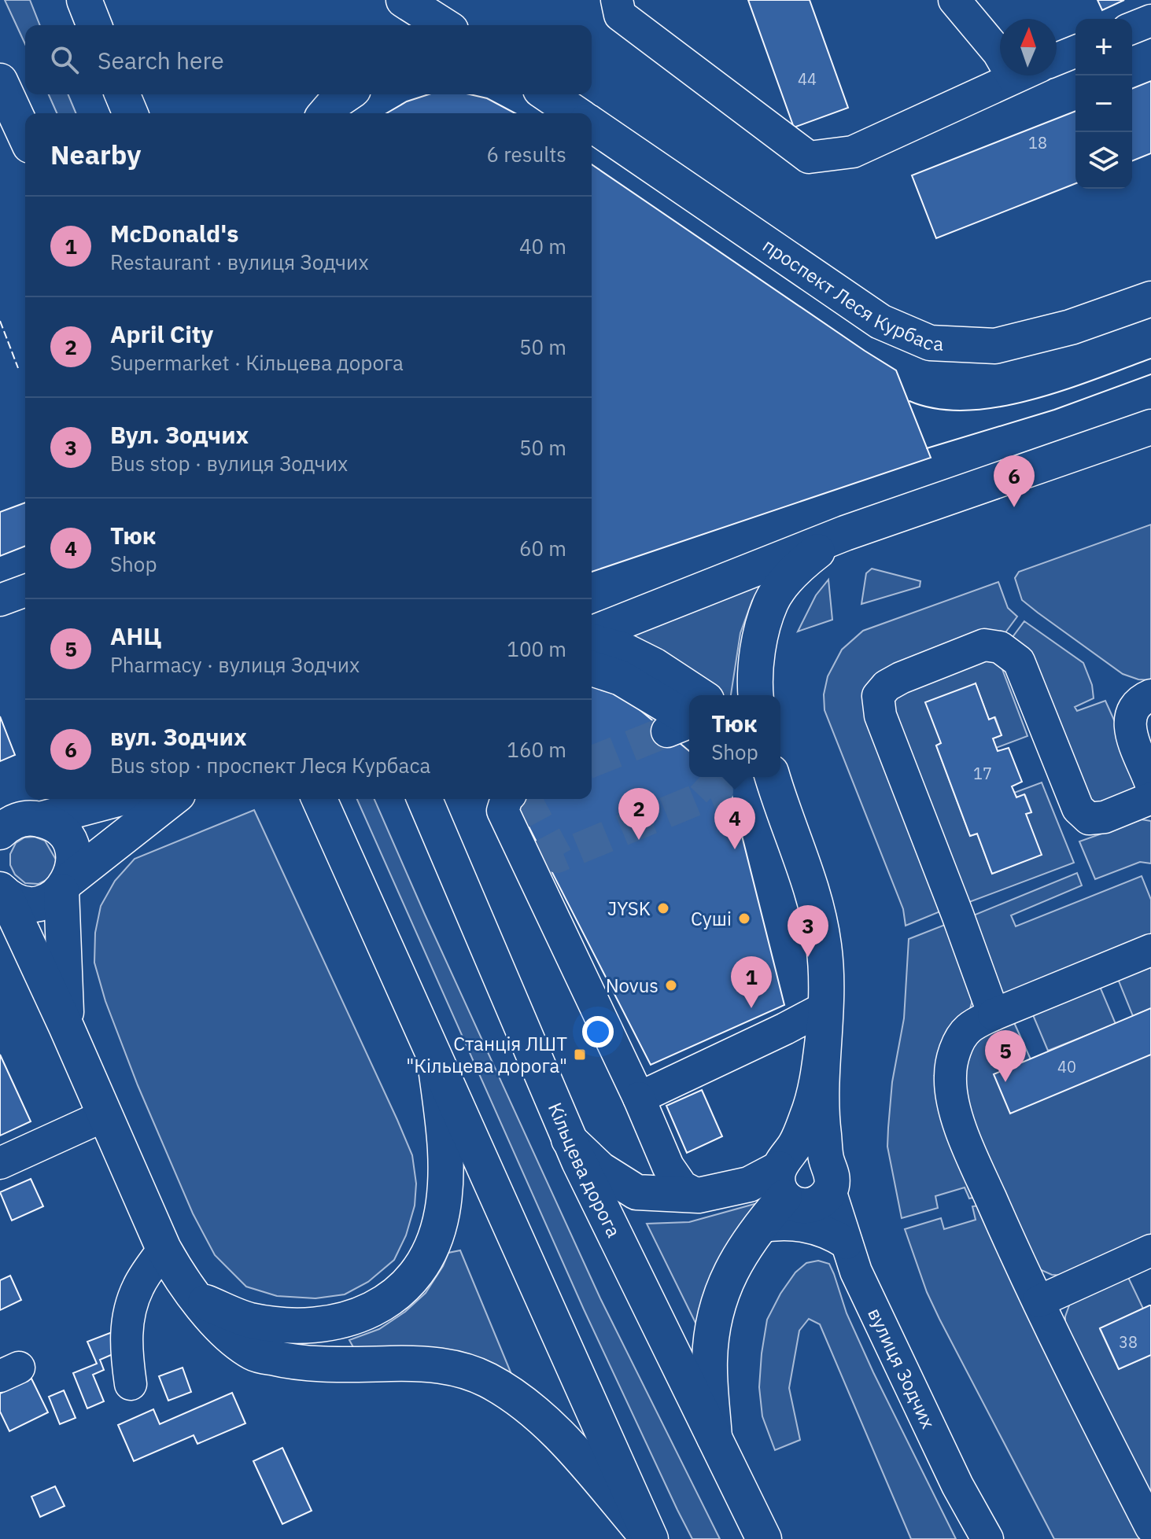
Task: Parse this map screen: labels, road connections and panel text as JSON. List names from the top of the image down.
{
  "streets": {
    "main road": ["проспект Леся Курбаса", "Кільцева дорога"],
    "street": ["вулиця Зодчих"]
  },
  "places": {
    "other": ["JYSK", "Суші", "Novus"],
    "transit": ["Станція ЛШТ \"Кільцева дорога\""]
  },
  "house_numbers": [
    "44",
    "18",
    "17",
    "40",
    "38"
  ],
  "north": "top",
  "page": {
    "map_buttons": ["+", "−"],
    "search": "Search here",
    "heading": ["Nearby", "6 results"],
    "list": [
      {
        "mark": "1",
        "name": "McDonald's",
        "note": "Restaurant · вулиця Зодчих",
        "value": "40 m"
      },
      {
        "mark": "2",
        "name": "April City",
        "note": "Supermarket · Кільцева дорога",
        "value": "50 m"
      },
      {
        "mark": "3",
        "name": "Вул. Зодчих",
        "note": "Bus stop · вулиця Зодчих",
        "value": "50 m"
      },
      {
        "mark": "4",
        "name": "Тюк",
        "note": "Shop",
        "value": "60 m"
      },
      {
        "mark": "5",
        "name": "АНЦ",
        "note": "Pharmacy · вулиця Зодчих",
        "value": "100 m"
      },
      {
        "mark": "6",
        "name": "вул. Зодчих",
        "note": "Bus stop · проспект Леся Курбаса",
        "value": "160 m"
      }
    ],
    "pins": [
      "6",
      "2",
      "4",
      "3",
      "1",
      "5"
    ],
    "popup": ["Тюк", "Shop"]
  }
}
